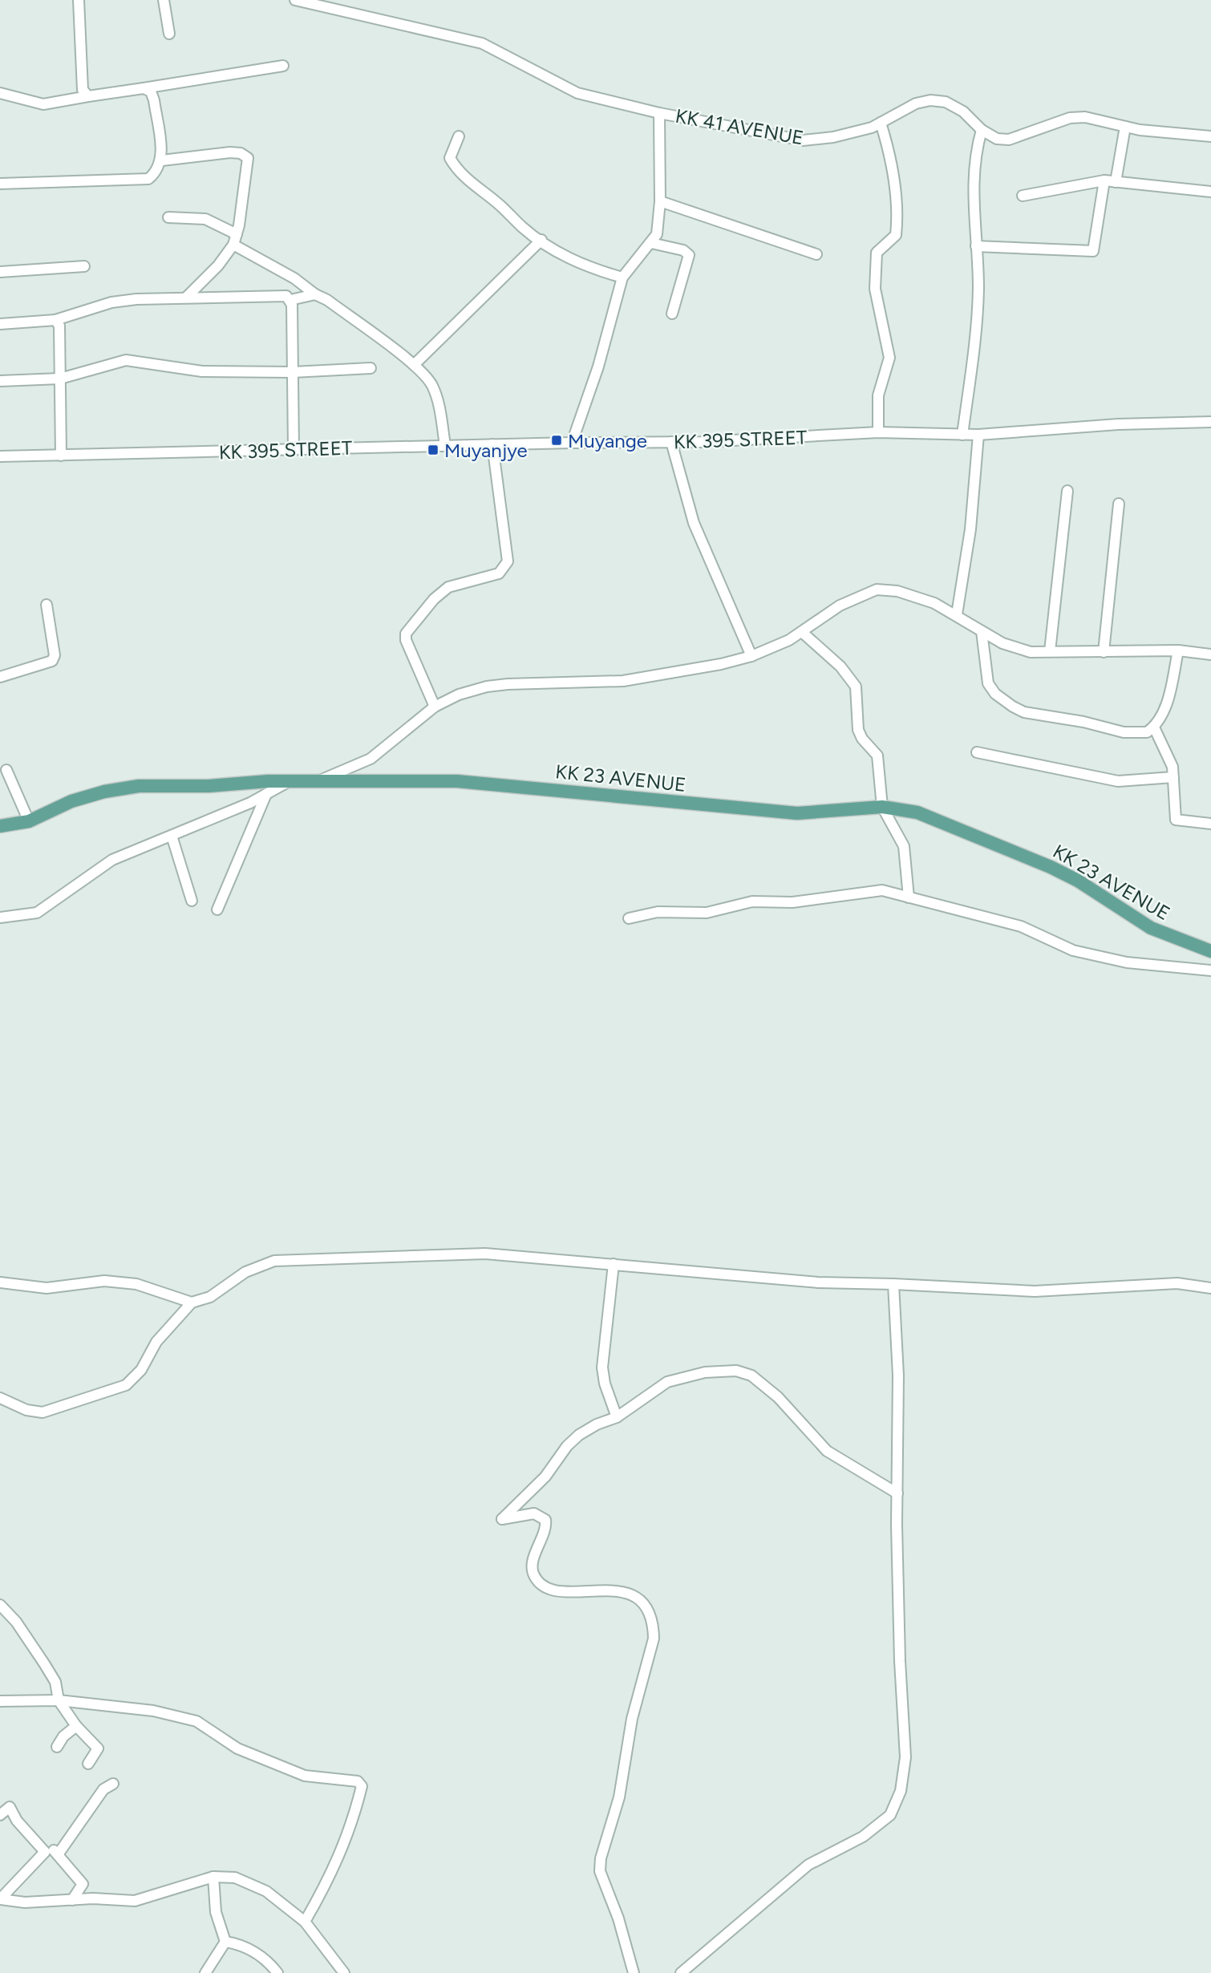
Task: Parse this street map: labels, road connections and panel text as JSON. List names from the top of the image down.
{
  "streets": {
    "main road": ["KK 23 AVENUE"],
    "street": ["KK 41 AVENUE", "KK 395 STREET"]
  },
  "places": {
    "transit": ["Muyange", "Muyanjye"]
  }
}
